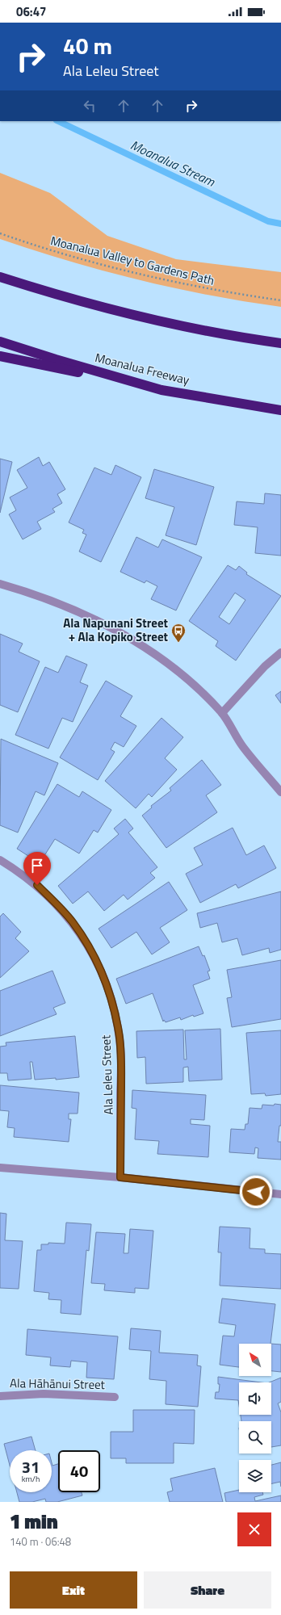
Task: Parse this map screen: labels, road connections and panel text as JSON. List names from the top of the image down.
{
  "streets": {
    "highway": ["Moanalua Freeway"],
    "street": ["Ala Leleu Street", "Ala Hāhānui Street"],
    "path": ["Moanalua Valley to Gardens Path"]
  },
  "water": ["Moanalua Stream"],
  "places": {
    "bus stop": ["Ala Napunani Street + Ala Kopiko Street"]
  },
  "north": "top left",
  "page": {
    "status": "06:47",
    "turn": ["40 m", "Ala Leleu Street"],
    "speed": "31 km/h",
    "limit": "40",
    "heading": ["1 min", "140 m · 06:48"],
    "buttons": ["Exit", "Share"]
  }
}
